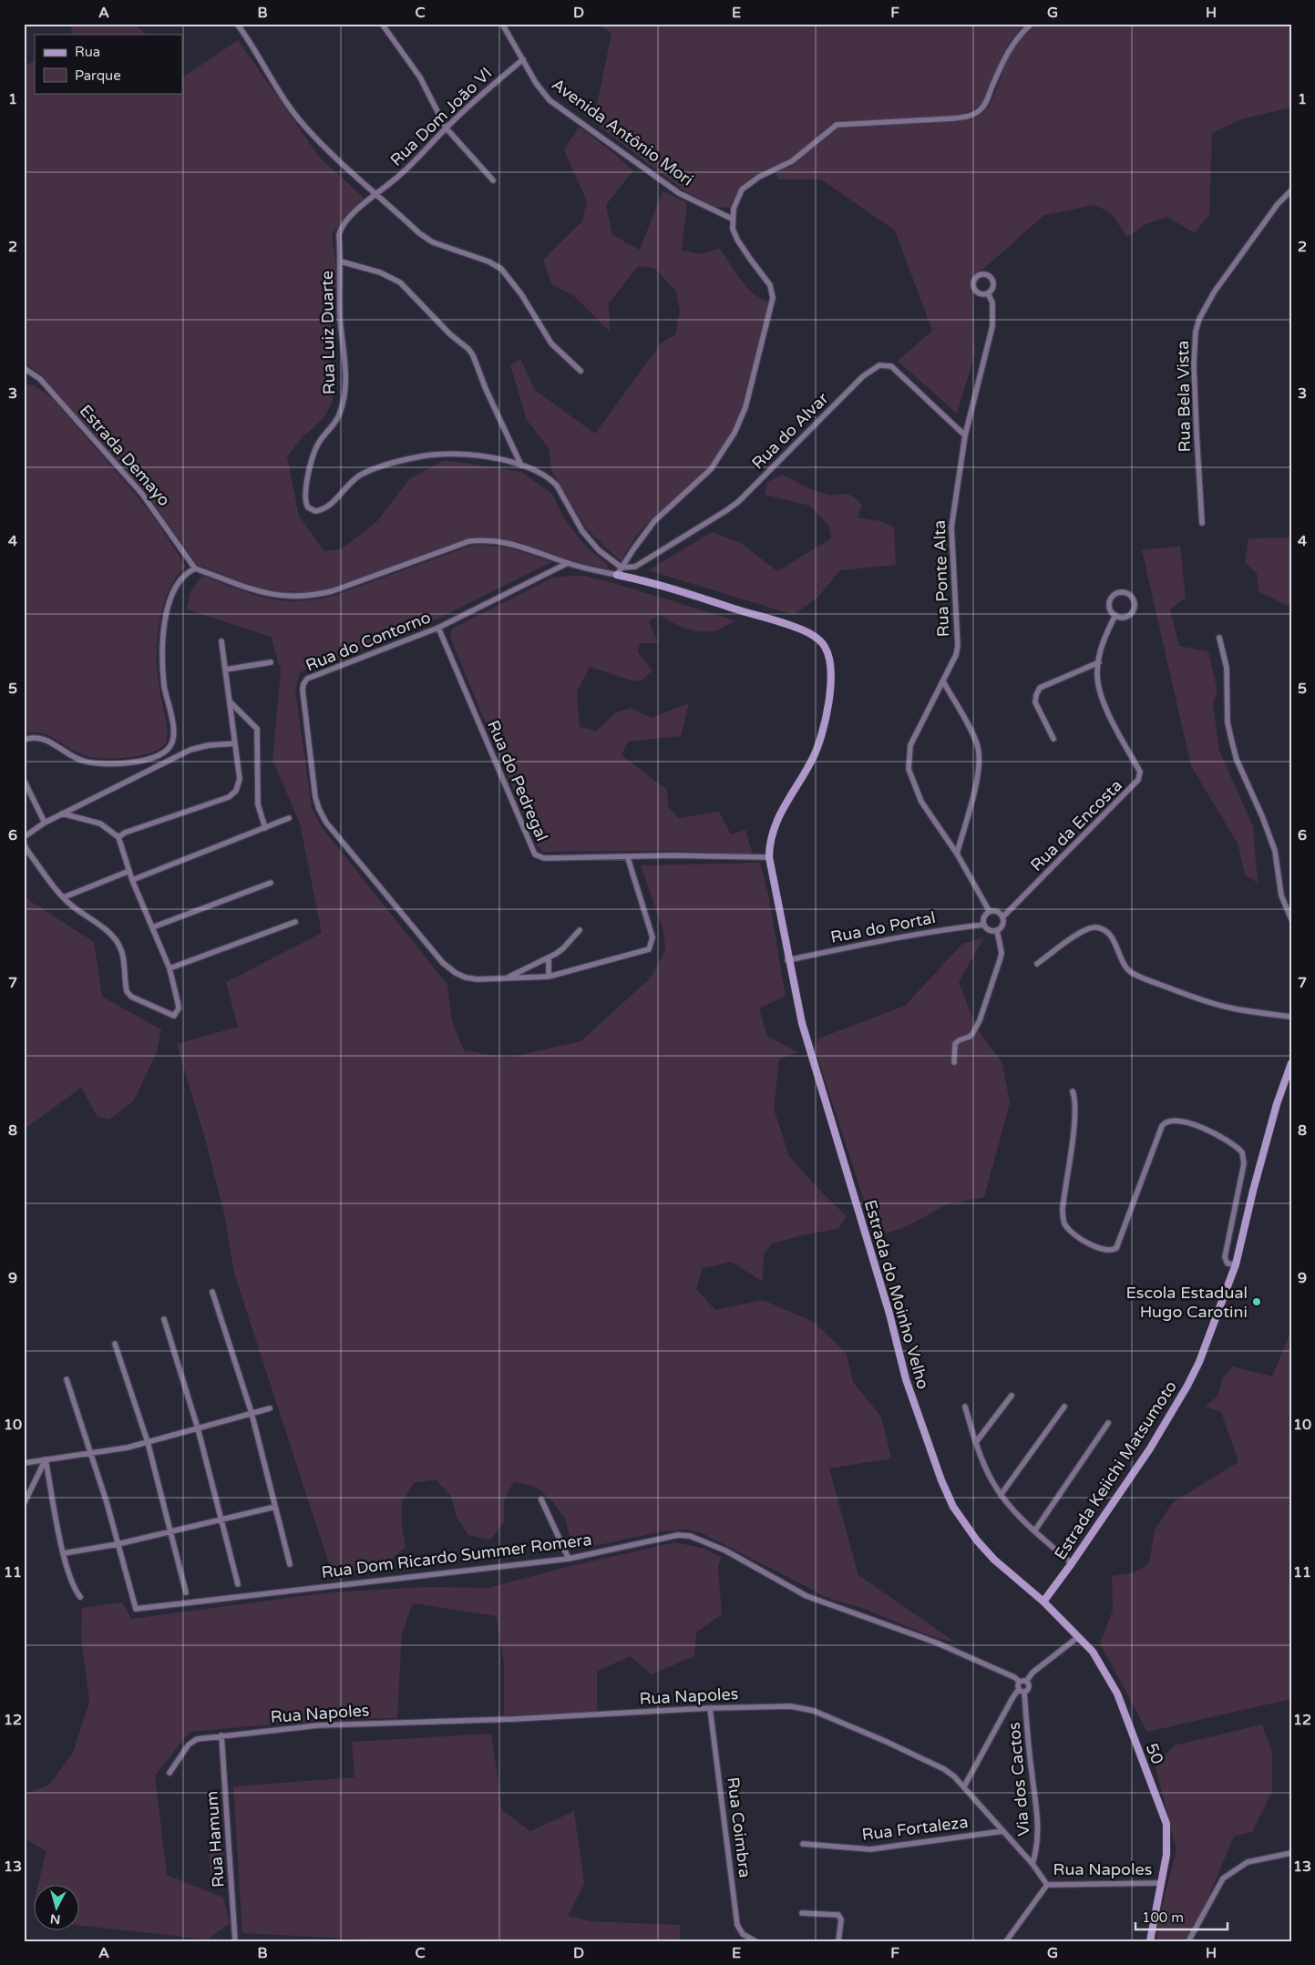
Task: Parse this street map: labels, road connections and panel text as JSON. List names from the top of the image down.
{
  "streets": {
    "street": [
      "Rua Dom João VI",
      "Avenida Antônio Mori",
      "Rua Luiz Duarte",
      "Rua Bela Vista",
      "Rua do Alvar",
      "Estrada Demayo",
      "Rua Ponte Alta",
      "Rua do Contorno",
      "Rua do Pedregal",
      "Rua da Encosta",
      "Rua do Portal",
      "Estrada do Moinho Velho",
      "Estrada Keiichi Matsumoto",
      "Rua Dom Ricardo Summer Romera",
      "Rua Napoles",
      "50",
      "Via dos Cactos",
      "Rua Coimbra",
      "Rua Fortaleza",
      "Rua Hamum"
    ]
  },
  "crossings": [
    ["Rua Dom João VI", "Avenida Antônio Mori"],
    ["Rua Dom João VI", "Rua Luiz Duarte"],
    ["Rua do Alvar", "Rua Ponte Alta"],
    ["Rua Ponte Alta", "Rua da Encosta"],
    ["Rua Ponte Alta", "Rua do Portal"],
    ["Rua do Contorno", "Rua do Pedregal"],
    ["Rua do Pedregal", "Estrada do Moinho Velho"],
    ["Rua da Encosta", "Rua do Portal"],
    ["Rua do Portal", "Estrada do Moinho Velho"],
    ["Estrada do Moinho Velho", "Estrada Keiichi Matsumoto"],
    ["Estrada do Moinho Velho", "50"],
    ["Estrada Keiichi Matsumoto", "50"],
    ["Rua Napoles", "50"],
    ["Rua Napoles", "Via dos Cactos"],
    ["Rua Napoles", "Rua Coimbra"],
    ["Rua Napoles", "Rua Fortaleza"],
    ["Rua Napoles", "Rua Hamum"]
  ],
  "places": ["Escola Estadual Hugo Carotini"],
  "legend": ["Rua", "Parque"],
  "scale_bar": "100 m",
  "north": "bottom",
  "grid": {
    "columns": [
      "A",
      "B",
      "C",
      "D",
      "E",
      "F",
      "G",
      "H"
    ],
    "rows": [
      "1",
      "2",
      "3",
      "4",
      "5",
      "6",
      "7",
      "8",
      "9",
      "10",
      "11",
      "12",
      "13"
    ]
  }
}
